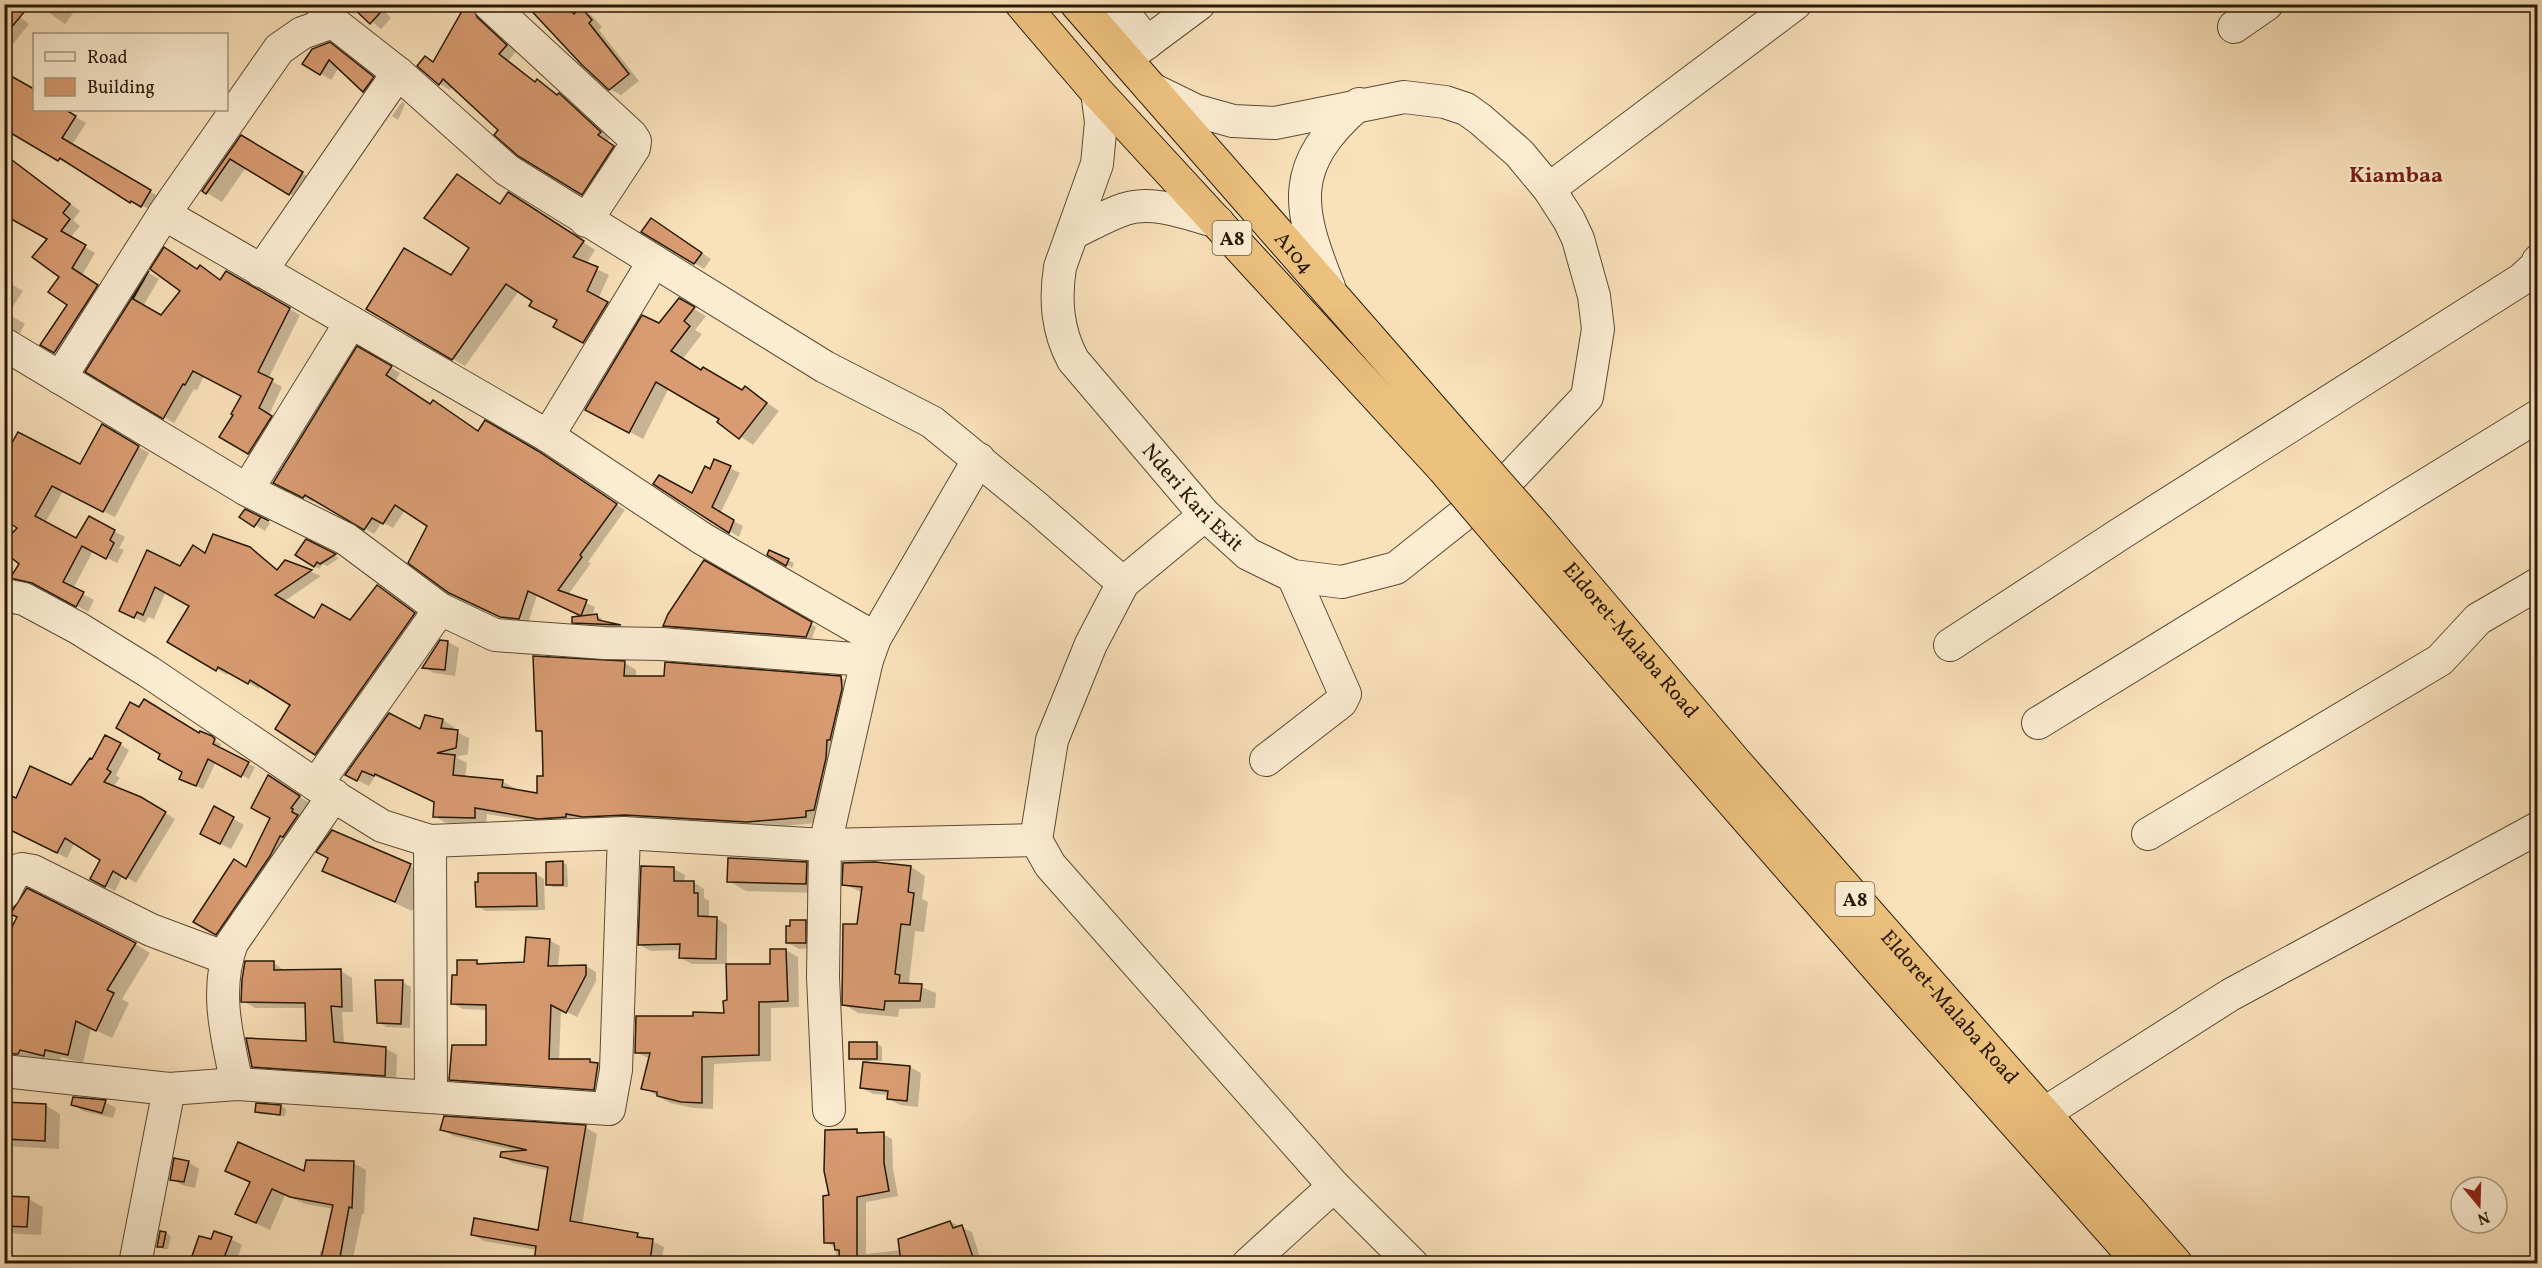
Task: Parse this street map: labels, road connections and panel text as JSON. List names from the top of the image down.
{
  "streets": {
    "highway": ["A8", "A104", "Eldoret-Malaba Road"],
    "street": ["Nderi Kari Exit"]
  },
  "crossings": [
    ["A8", "A104"],
    ["A8", "Nderi Kari Exit"],
    ["A8", "Eldoret-Malaba Road"]
  ],
  "districts": ["Kiambaa"],
  "legend": ["Road", "Building"],
  "north": "bottom"
}
